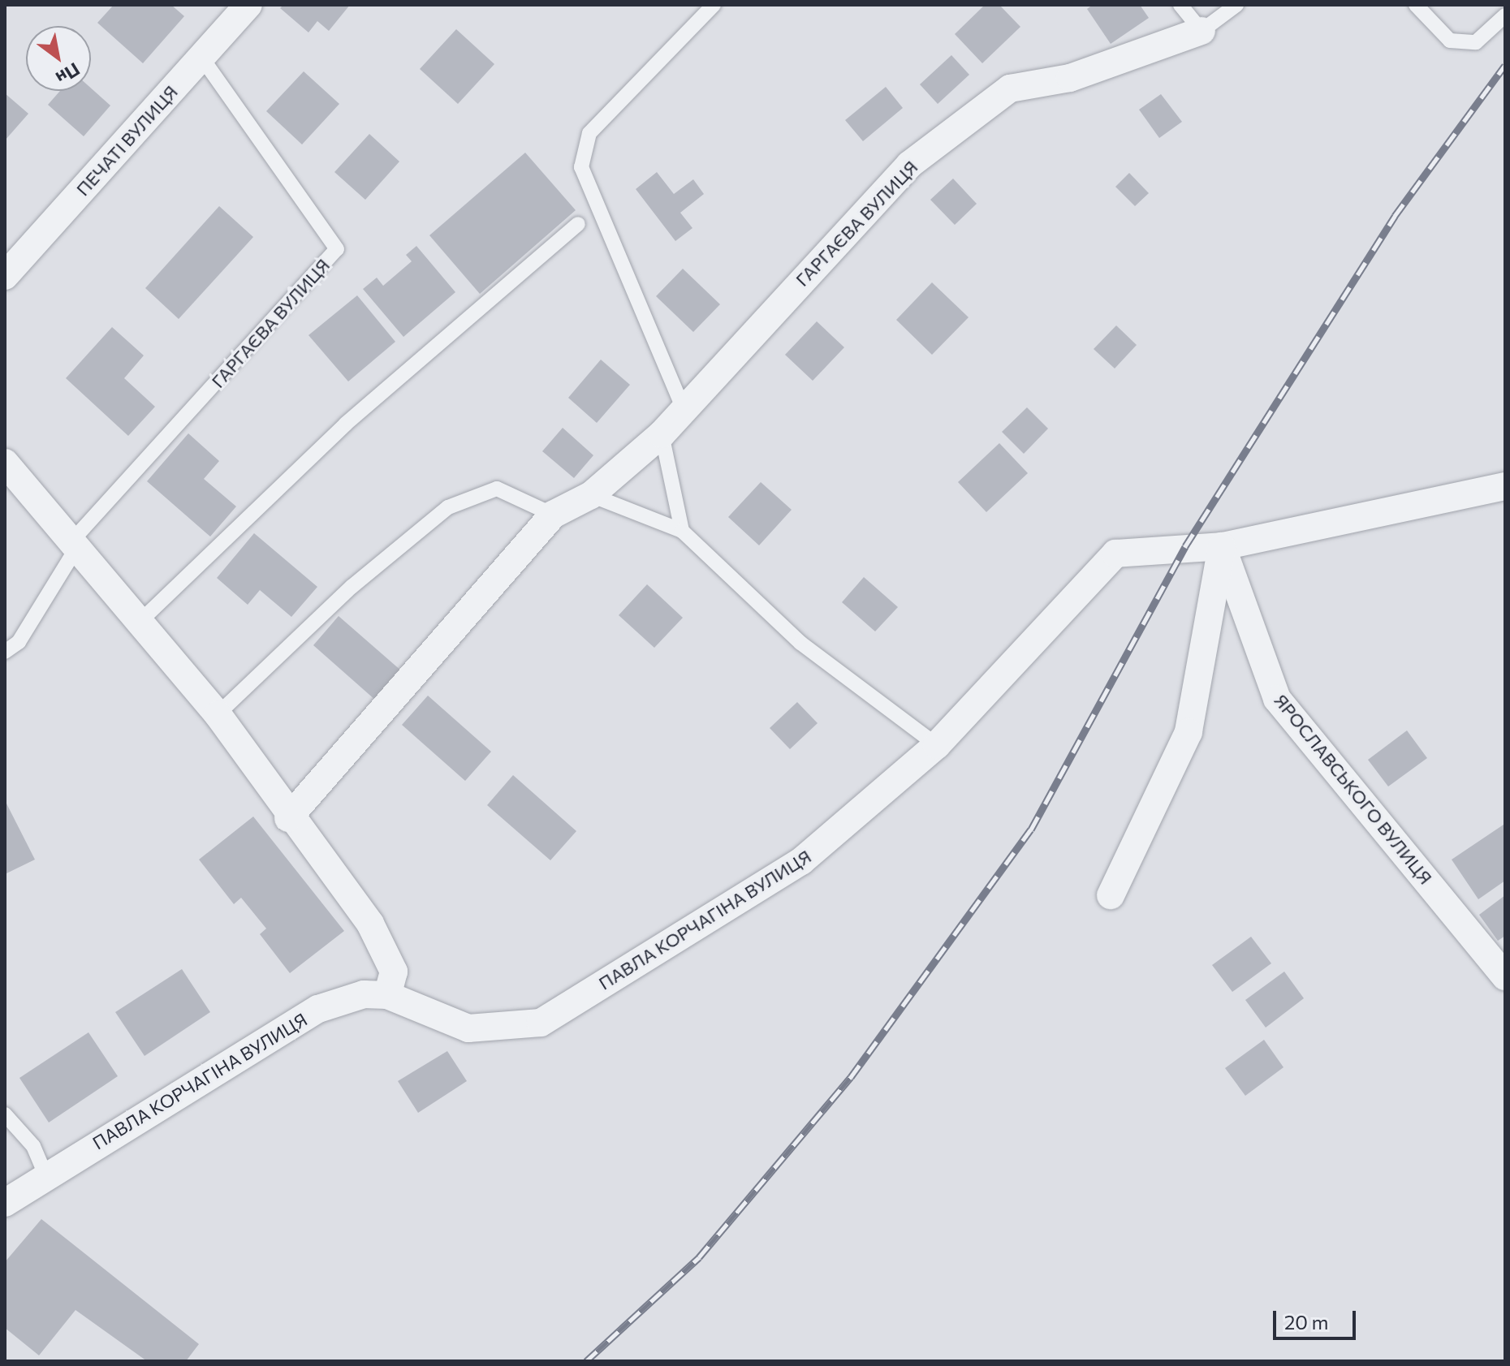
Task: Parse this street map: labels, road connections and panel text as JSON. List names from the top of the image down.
{
  "streets": {
    "street": [
      "ПЕЧАТІ ВУЛИЦЯ",
      "ГАРГАЄВА ВУЛИЦЯ",
      "ЯРОСЛАВСЬКОГО ВУЛИЦЯ",
      "ПАВЛА КОРЧАГІНА ВУЛИЦЯ"
    ]
  },
  "crossings": [
    ["ПЕЧАТІ ВУЛИЦЯ", "ГАРГАЄВА ВУЛИЦЯ"],
    ["ЯРОСЛАВСЬКОГО ВУЛИЦЯ", "ПАВЛА КОРЧАГІНА ВУЛИЦЯ"]
  ],
  "scale_bar": "20 m",
  "north": "bottom right"
}
